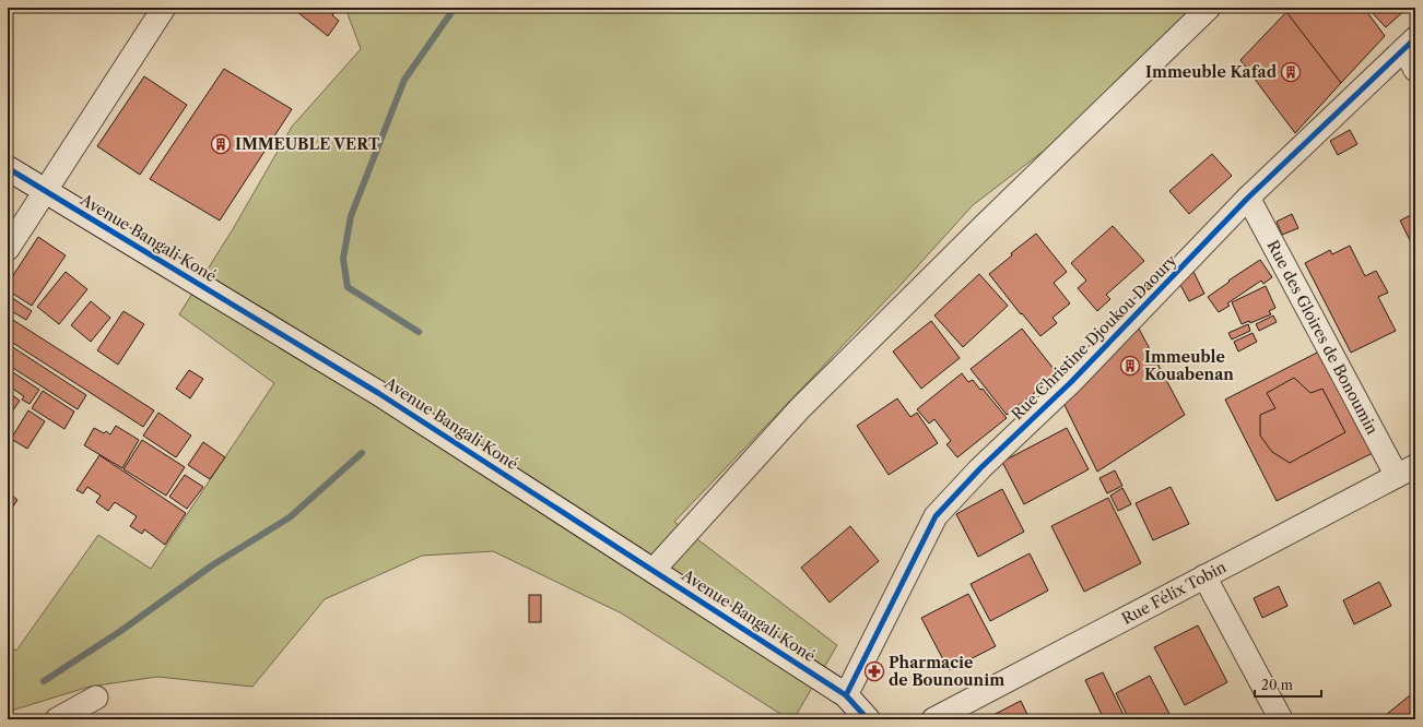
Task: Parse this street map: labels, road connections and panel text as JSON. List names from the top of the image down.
{
  "streets": {
    "street": [
      "Avenue Bangali Koné",
      "Rue Christine Djoukou Daoury",
      "Rue des Gloires de Bonoumin",
      "Rue Félix Tobin"
    ]
  },
  "crossings": [
    ["Avenue Bangali Koné", "Rue Christine Djoukou Daoury"],
    ["Rue Christine Djoukou Daoury", "Rue des Gloires de Bonoumin"],
    ["Rue des Gloires de Bonoumin", "Rue Félix Tobin"]
  ],
  "places": {
    "building": ["Immeuble Kafad", "IMMEUBLE VERT", "Immeuble Kouabenan"],
    "pharmacy": ["Pharmacie de Bounounim"]
  },
  "scale_bar": "20 m"
}
